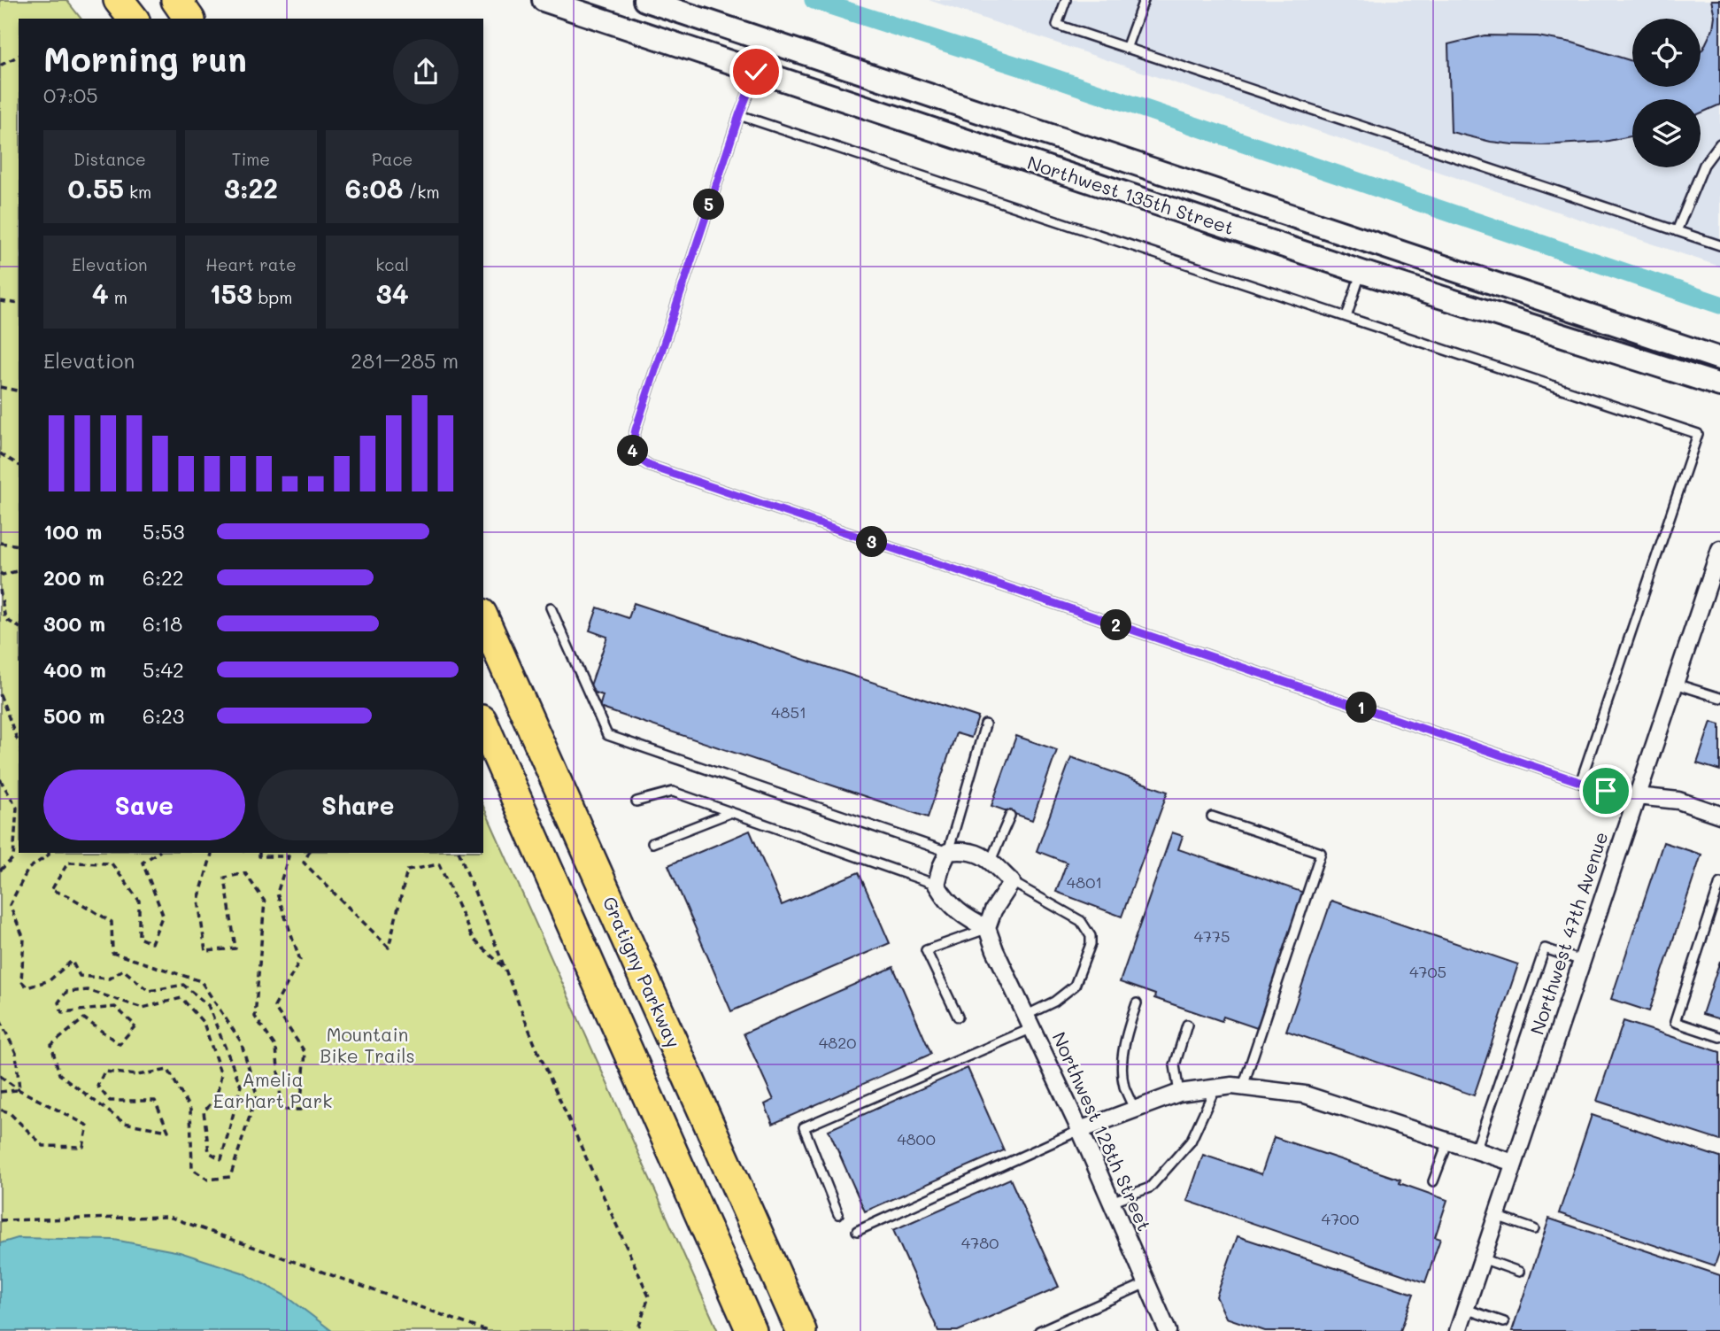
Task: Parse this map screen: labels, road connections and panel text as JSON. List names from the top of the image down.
{
  "streets": {
    "highway": ["Gratigny Parkway"],
    "main road": ["Northwest 135th Street"],
    "street": ["Northwest 47th Avenue", "Northwest 128th Street"]
  },
  "parks": ["Mountain Bike Trails", "Amelia Earhart Park"],
  "house_numbers": [
    "4851",
    "4801",
    "4775",
    "4705",
    "4820",
    "4800",
    "4700",
    "4780"
  ],
  "page": {
    "heading": ["Morning run", "07:05"],
    "stats": [
      ["Distance", "0.55 km"],
      ["Time", "3:22"],
      ["Pace", "6:08 /km"],
      ["Elevation", "4 m"],
      ["Heart rate", "153 bpm"],
      ["kcal", "34"]
    ],
    "pins": [
      "5",
      "4",
      "3",
      "2",
      "1"
    ],
    "chart": ["Elevation", "281–285 m"],
    "list": [
      {
        "name": "100 m",
        "note": "5:53"
      },
      {
        "name": "200 m",
        "note": "6:22"
      },
      {
        "name": "300 m",
        "note": "6:18"
      },
      {
        "name": "400 m",
        "note": "5:42"
      },
      {
        "name": "500 m",
        "note": "6:23"
      }
    ],
    "buttons": ["Save", "Share"]
  }
}
